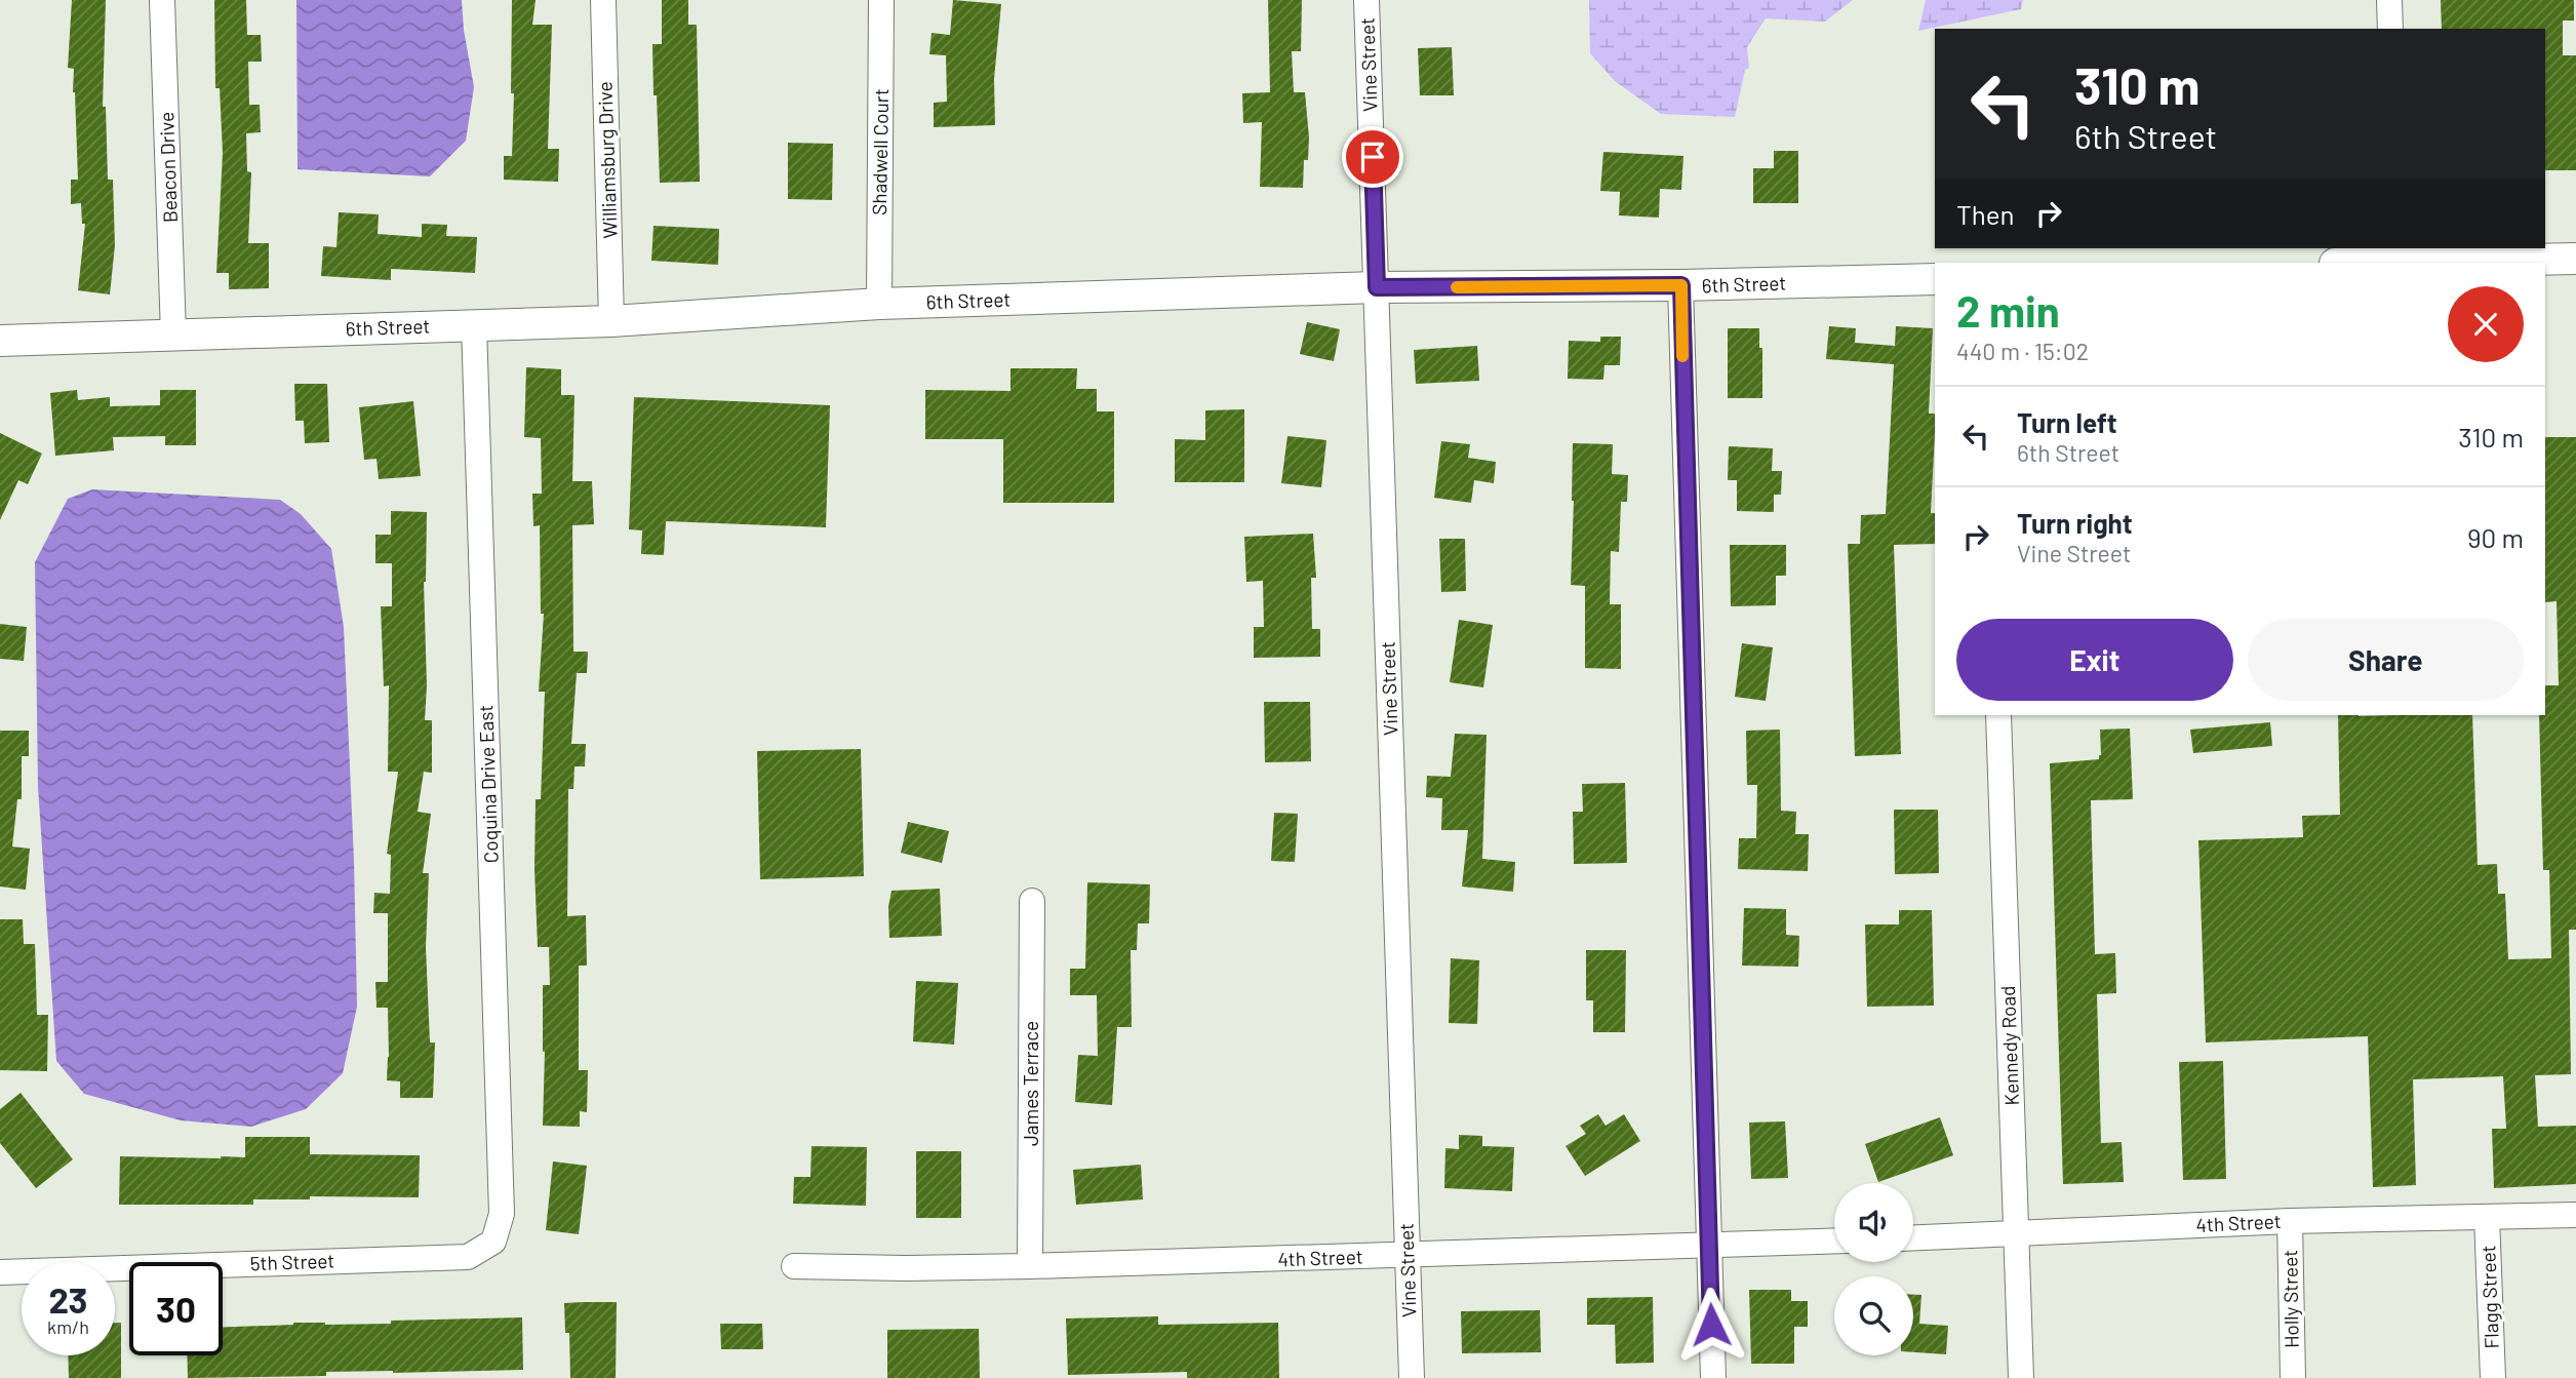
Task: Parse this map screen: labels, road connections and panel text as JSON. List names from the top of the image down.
{
  "streets": {
    "street": [
      "Vine Street",
      "Shadwell Court",
      "Williamsburg Drive",
      "Beacon Drive",
      "6th Street",
      "Coquina Drive East",
      "Kennedy Road",
      "James Terrace",
      "4th Street",
      "5th Street",
      "Flagg Street",
      "Holly Street"
    ]
  },
  "crossings": [
    ["Vine Street", "6th Street"],
    ["Vine Street", "4th Street"],
    ["Shadwell Court", "6th Street"],
    ["Williamsburg Drive", "6th Street"],
    ["Beacon Drive", "6th Street"],
    ["6th Street", "Coquina Drive East"],
    ["Coquina Drive East", "5th Street"],
    ["Kennedy Road", "4th Street"],
    ["James Terrace", "4th Street"],
    ["4th Street", "Flagg Street"],
    ["4th Street", "Holly Street"]
  ],
  "page": {
    "turn": ["310 m", "6th Street"],
    "then": "Then",
    "heading": ["2 min", "440 m · 15:02"],
    "list": [
      {
        "name": "Turn left",
        "note": "6th Street",
        "value": "310 m"
      },
      {
        "name": "Turn right",
        "note": "Vine Street",
        "value": "90 m"
      }
    ],
    "buttons": ["Exit", "Share"],
    "speed": "23 km/h",
    "limit": "30"
  }
}
